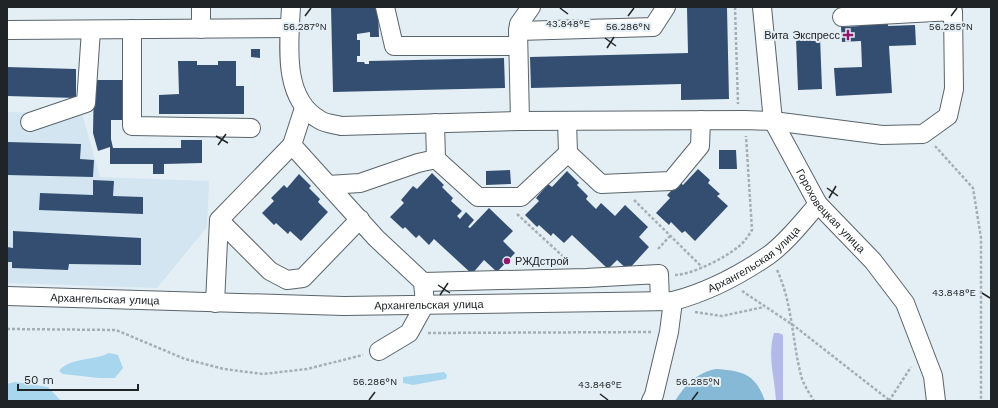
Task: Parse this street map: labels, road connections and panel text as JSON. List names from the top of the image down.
{
  "streets": {
    "street": ["Гороховецкая улица", "Архангельская улица"]
  },
  "crossings": [
    ["Гороховецкая улица", "Архангельская улица"]
  ],
  "places": {
    "health": ["Вита Экспресс"],
    "other": ["РЖДстрой"]
  },
  "scale_bar": "50 m",
  "coordinates": [
    "43.848°E",
    "56.287°N",
    "56.286°N",
    "56.285°N",
    "43.846°E"
  ]
}
